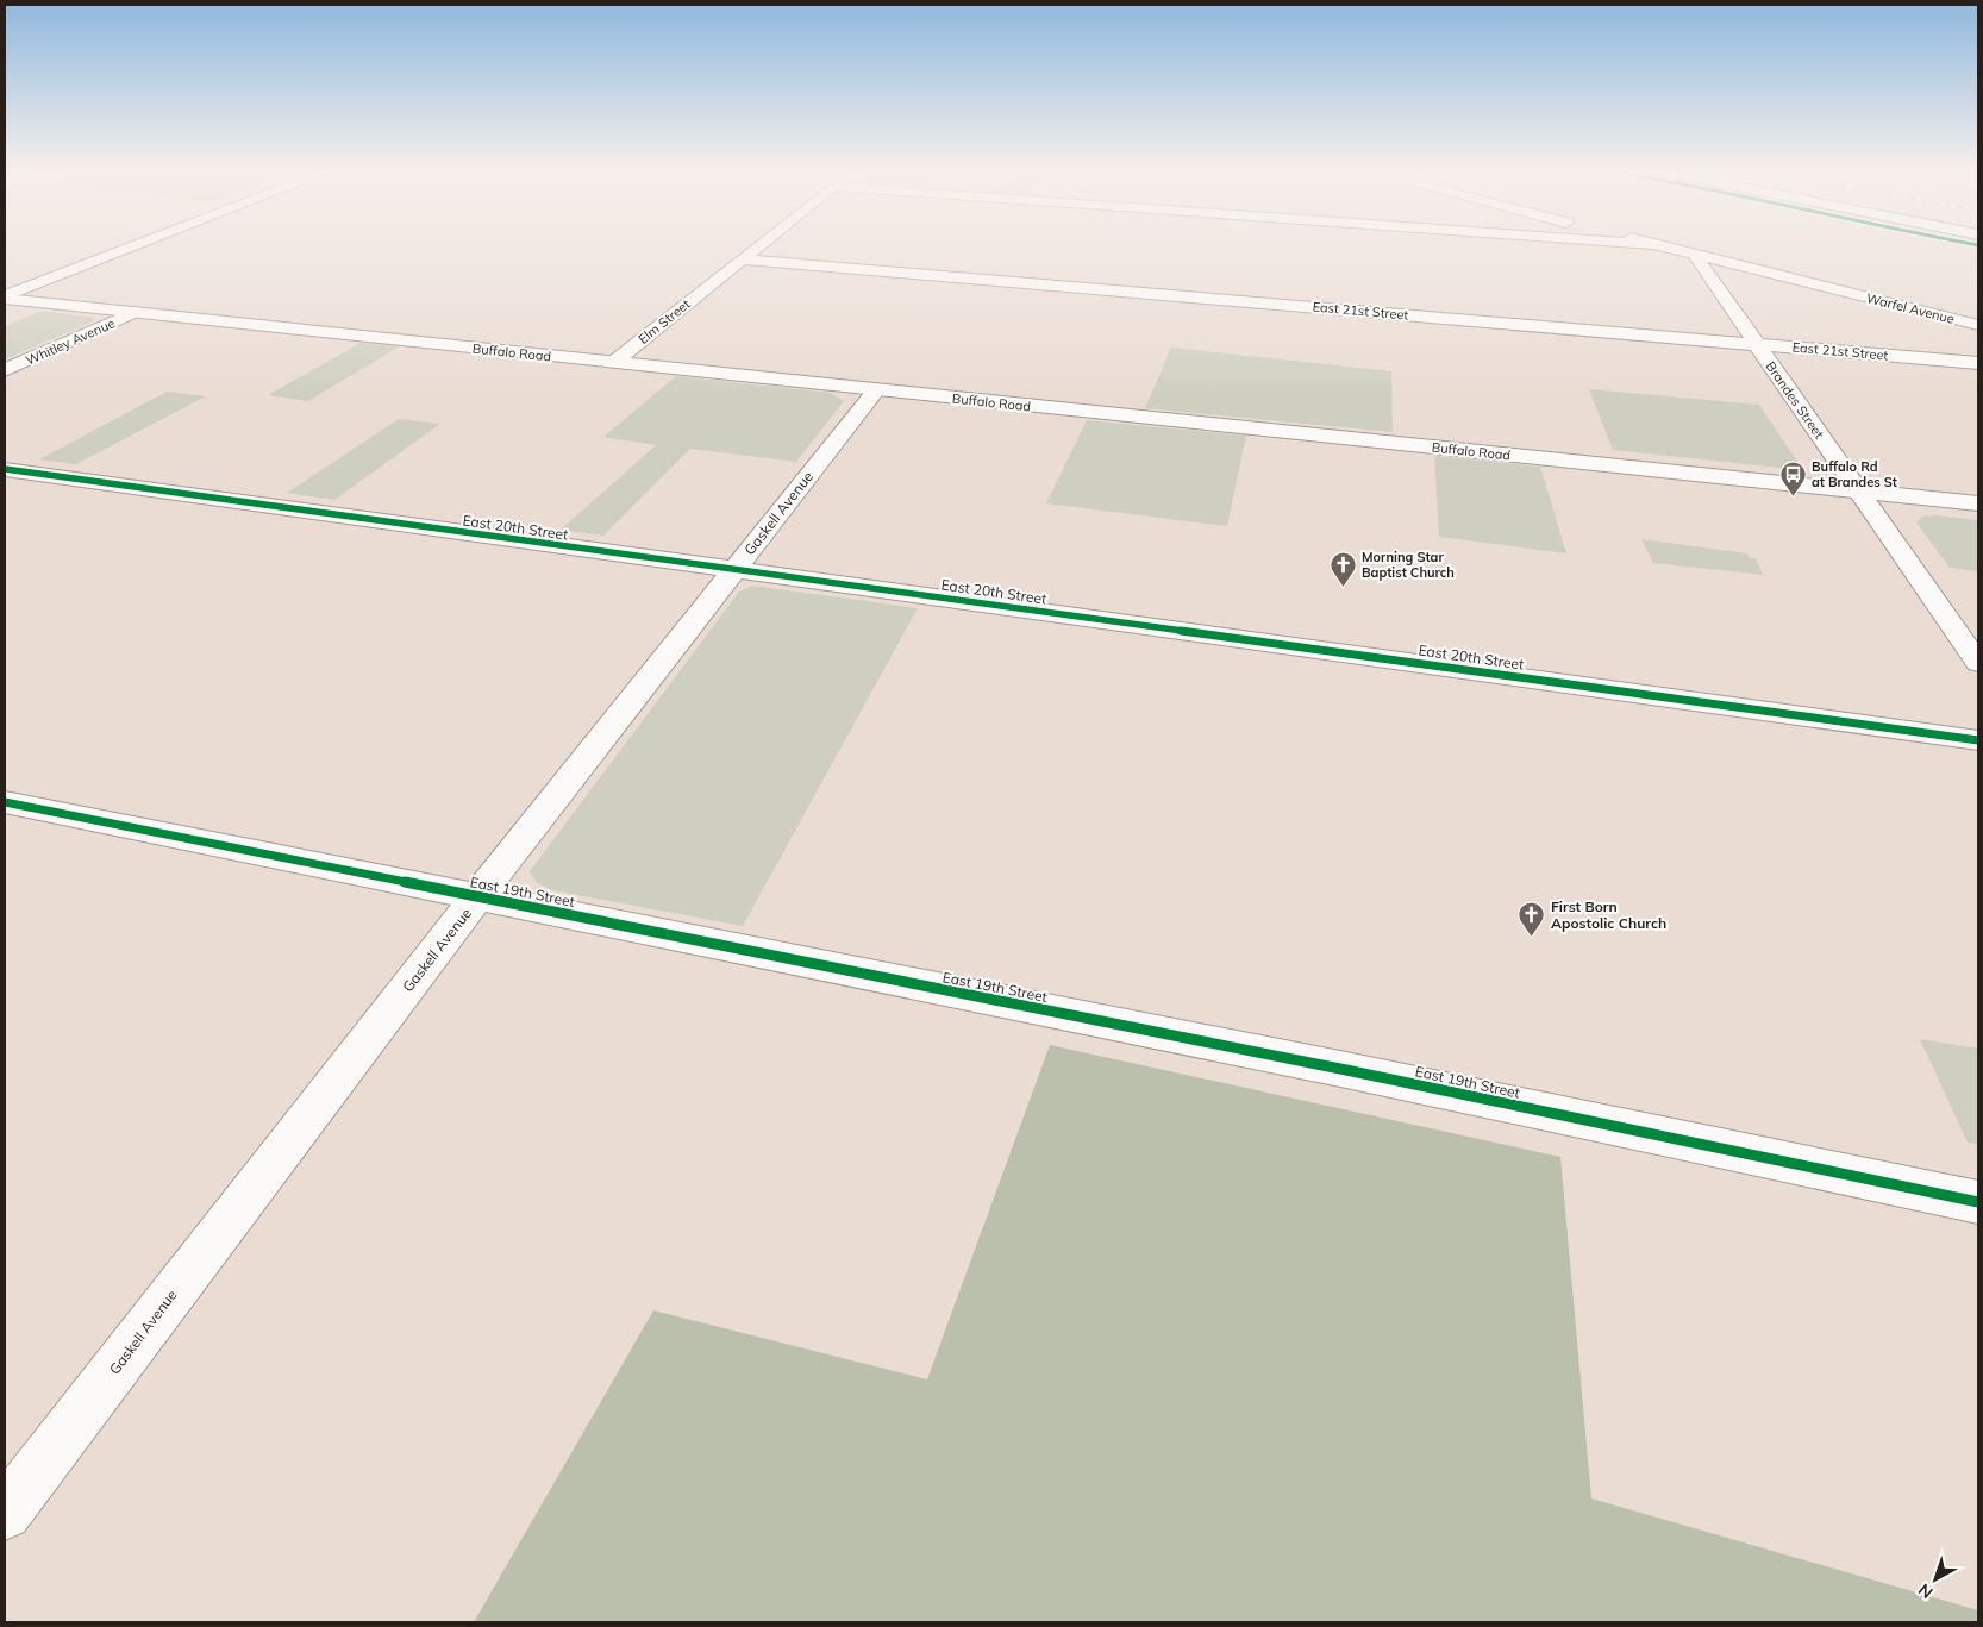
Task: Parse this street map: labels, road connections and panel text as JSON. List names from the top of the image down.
{
  "streets": {
    "main road": [
      "Warfel Avenue",
      "East 21st Street",
      "Elm Street",
      "Whitley Avenue",
      "Buffalo Road",
      "Brandes Street",
      "Gaskell Avenue",
      "East 20th Street",
      "East 19th Street"
    ]
  },
  "crossings": [
    ["Warfel Avenue", "Brandes Street"],
    ["East 21st Street", "Elm Street"],
    ["East 21st Street", "Brandes Street"],
    ["Elm Street", "Buffalo Road"],
    ["Whitley Avenue", "Buffalo Road"],
    ["Buffalo Road", "Brandes Street"],
    ["Buffalo Road", "Gaskell Avenue"],
    ["Gaskell Avenue", "East 20th Street"],
    ["Gaskell Avenue", "East 19th Street"]
  ],
  "places": {
    "bus stop": ["Buffalo Rd at Brandes St"],
    "church": ["Morning Star Baptist Church", "First Born Apostolic Church"]
  },
  "north": "bottom left"
}
